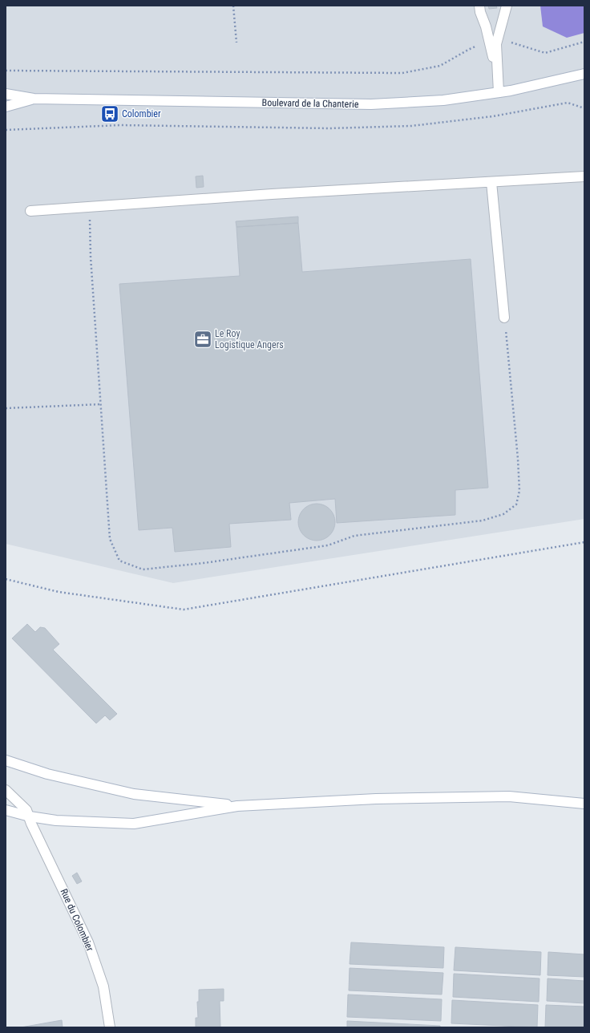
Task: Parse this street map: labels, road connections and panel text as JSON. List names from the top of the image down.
{
  "streets": {
    "street": ["Boulevard de la Chanterie", "Rue du Colombier"]
  },
  "places": {
    "bus stop": ["Colombier"],
    "office": ["Le Roy Logistique Angers"]
  }
}
